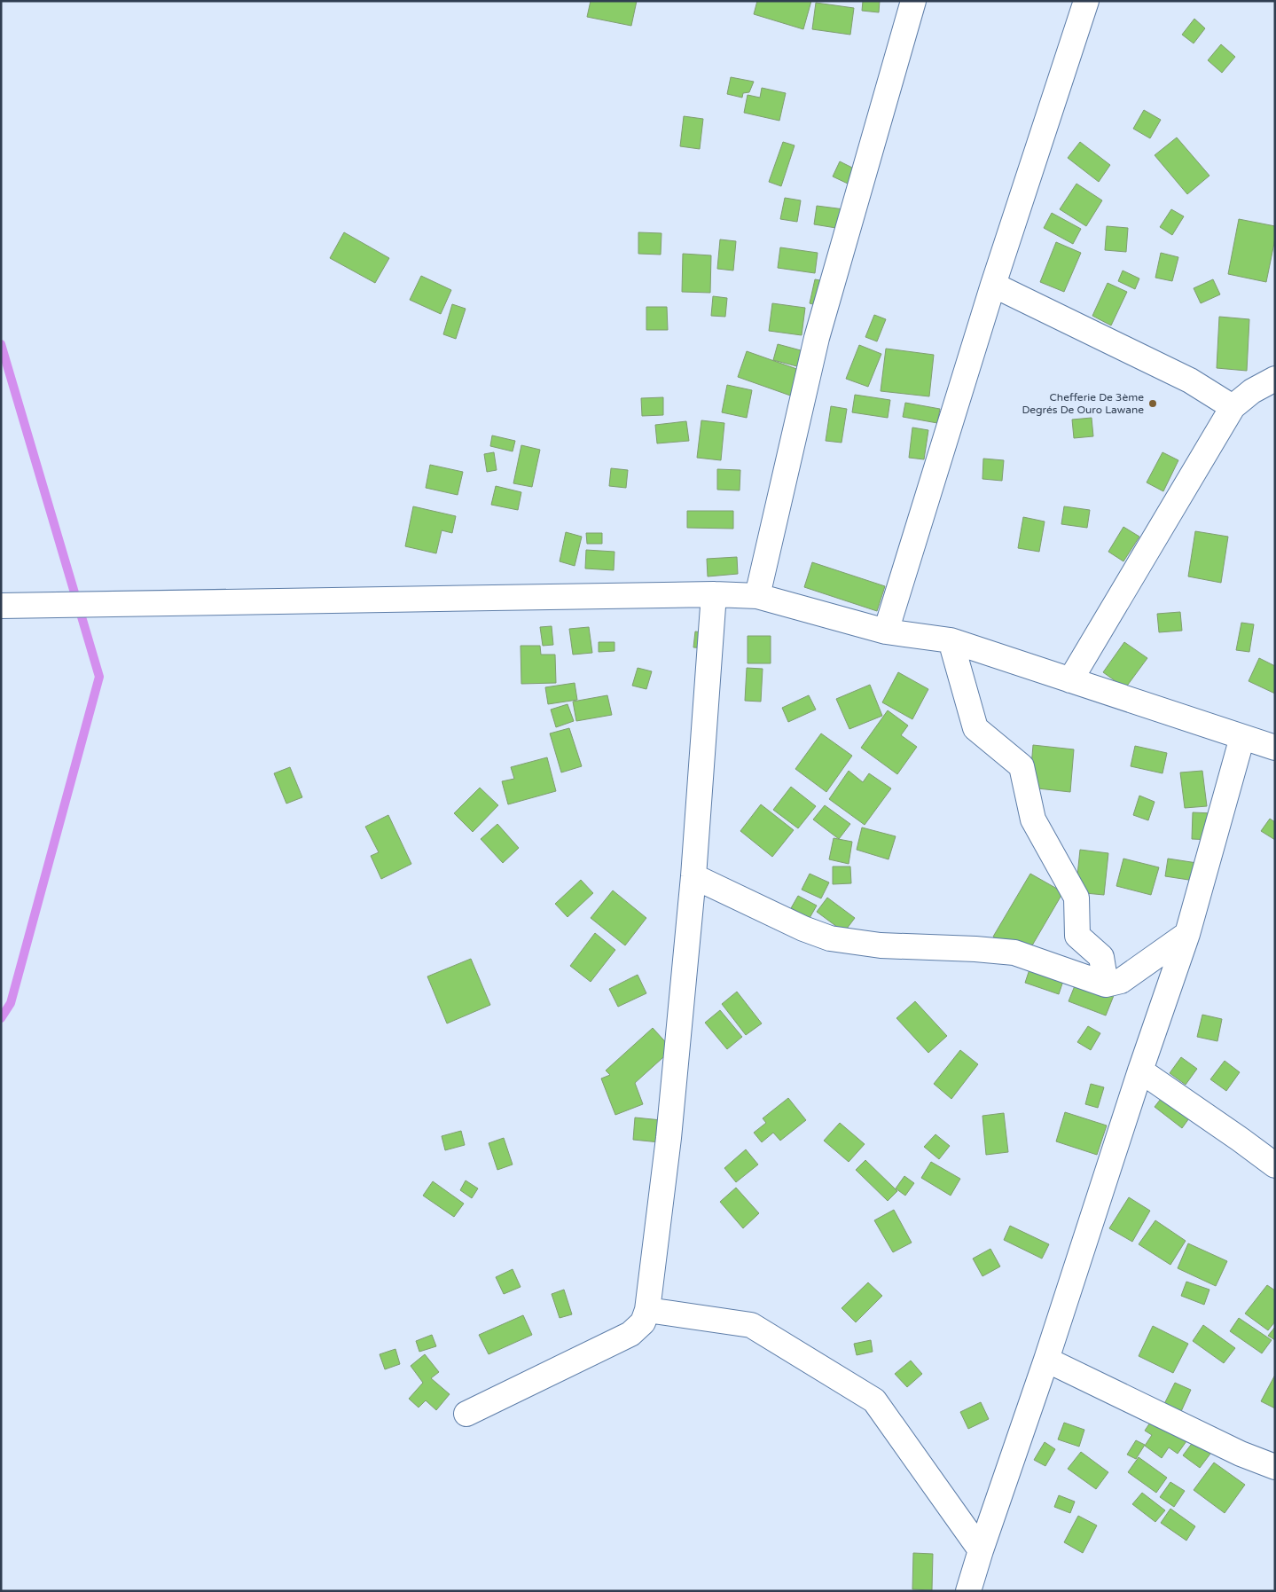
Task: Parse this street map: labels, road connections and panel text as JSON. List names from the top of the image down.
{
  "places": ["Chefferie De 3ème Degrés De Ouro Lawane"]
}
